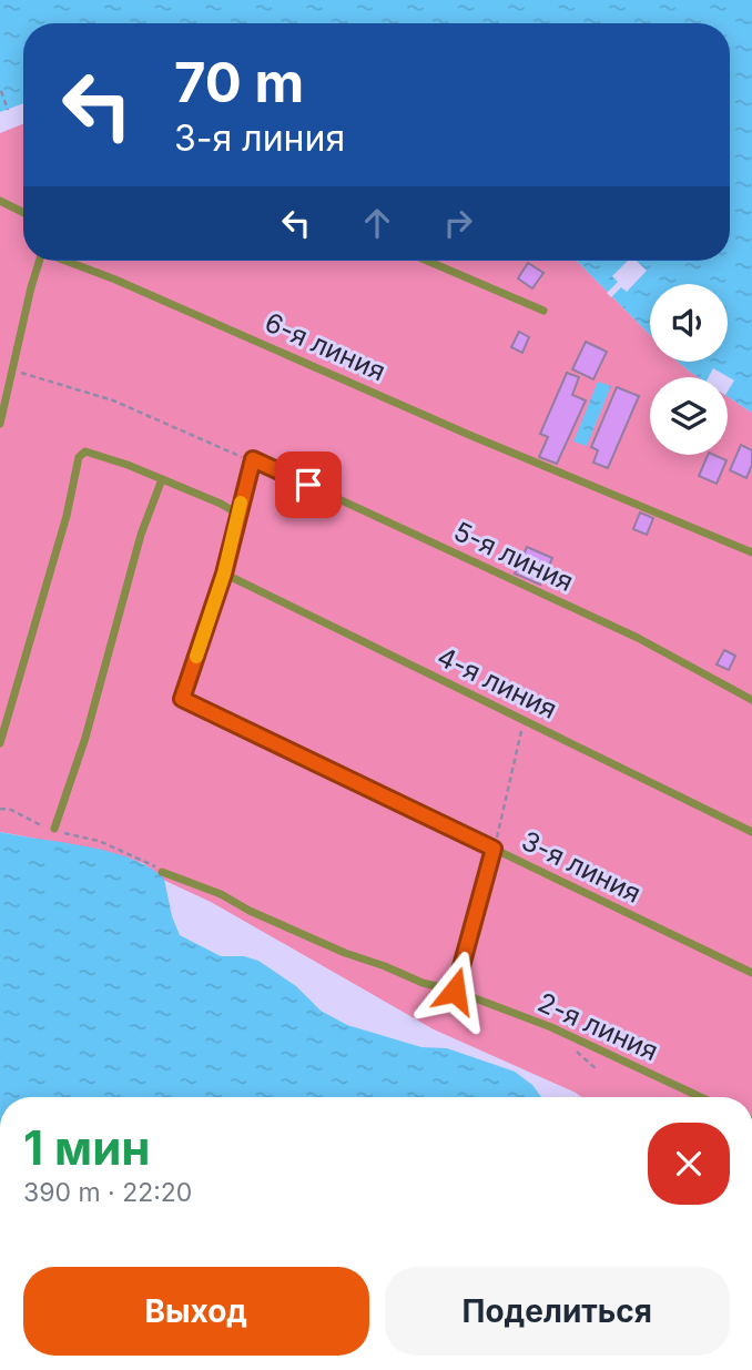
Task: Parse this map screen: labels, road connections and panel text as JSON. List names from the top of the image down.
{
  "streets": {
    "lane": [
      "6-я линия",
      "5-я линия",
      "4-я линия",
      "3-я линия",
      "2-я линия"
    ]
  },
  "crossings": [
    ["4-я линия", "3-я линия"]
  ],
  "page": {
    "turn": ["70 m", "3-я линия"],
    "heading": ["1 мин", "390 m · 22:20"],
    "buttons": ["Выход", "Поделиться"]
  }
}
